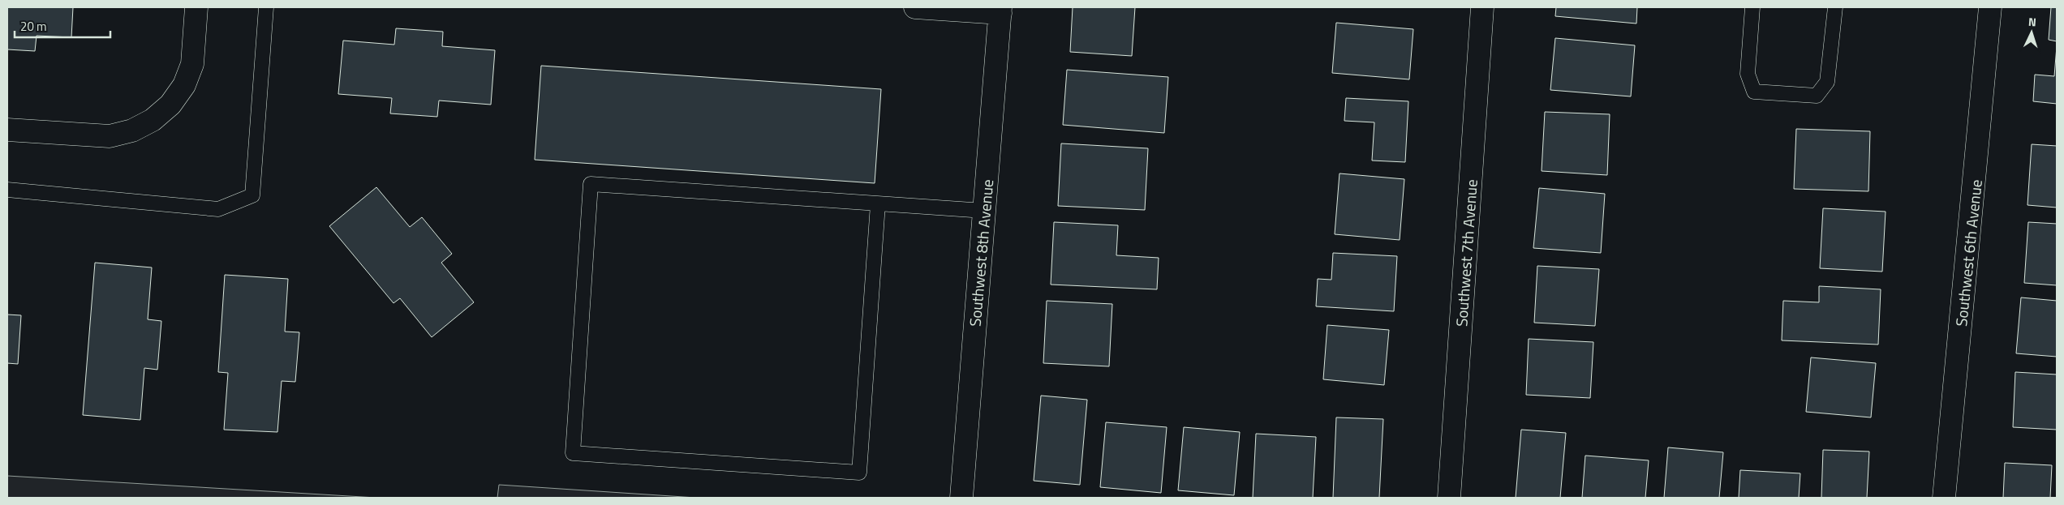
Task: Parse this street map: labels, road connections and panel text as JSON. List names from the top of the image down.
{
  "streets": {
    "street": ["Southwest 8th Avenue", "Southwest 7th Avenue", "Southwest 6th Avenue"]
  },
  "scale_bar": "20 m",
  "north": "top"
}
